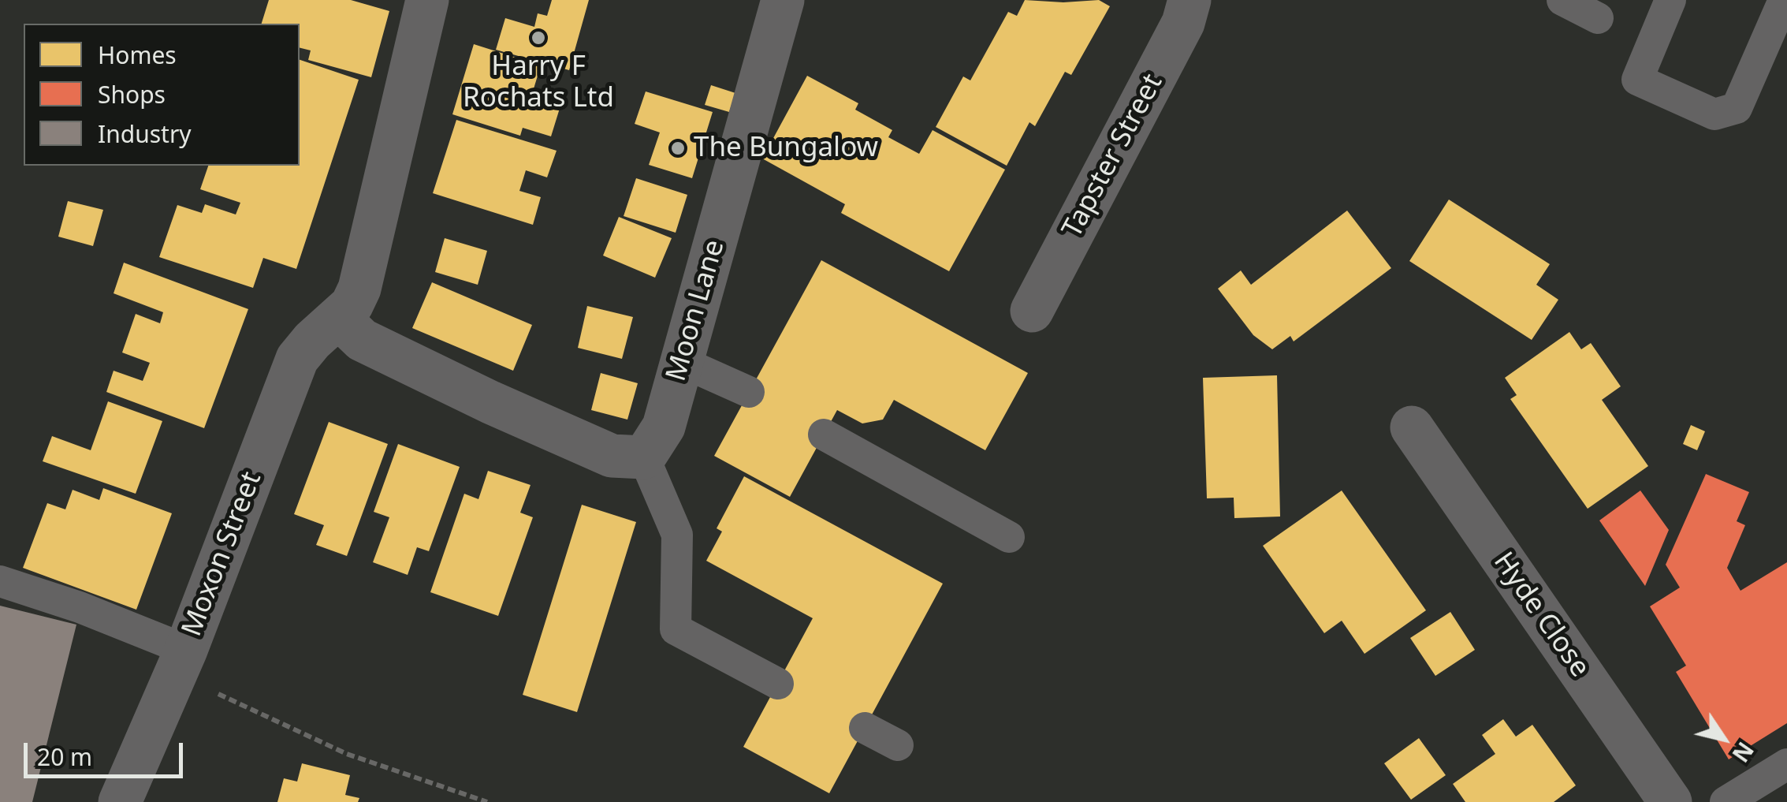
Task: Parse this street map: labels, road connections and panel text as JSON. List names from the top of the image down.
{
  "streets": {
    "street": [
      "Tapster Street",
      "Moon Lane",
      "Moxon Street",
      "Hyde Close"
    ]
  },
  "places": ["Harry F Rochats Ltd", "The Bungalow"],
  "legend": ["Homes", "Shops", "Industry"],
  "scale_bar": "20 m",
  "north": "bottom right"
}
